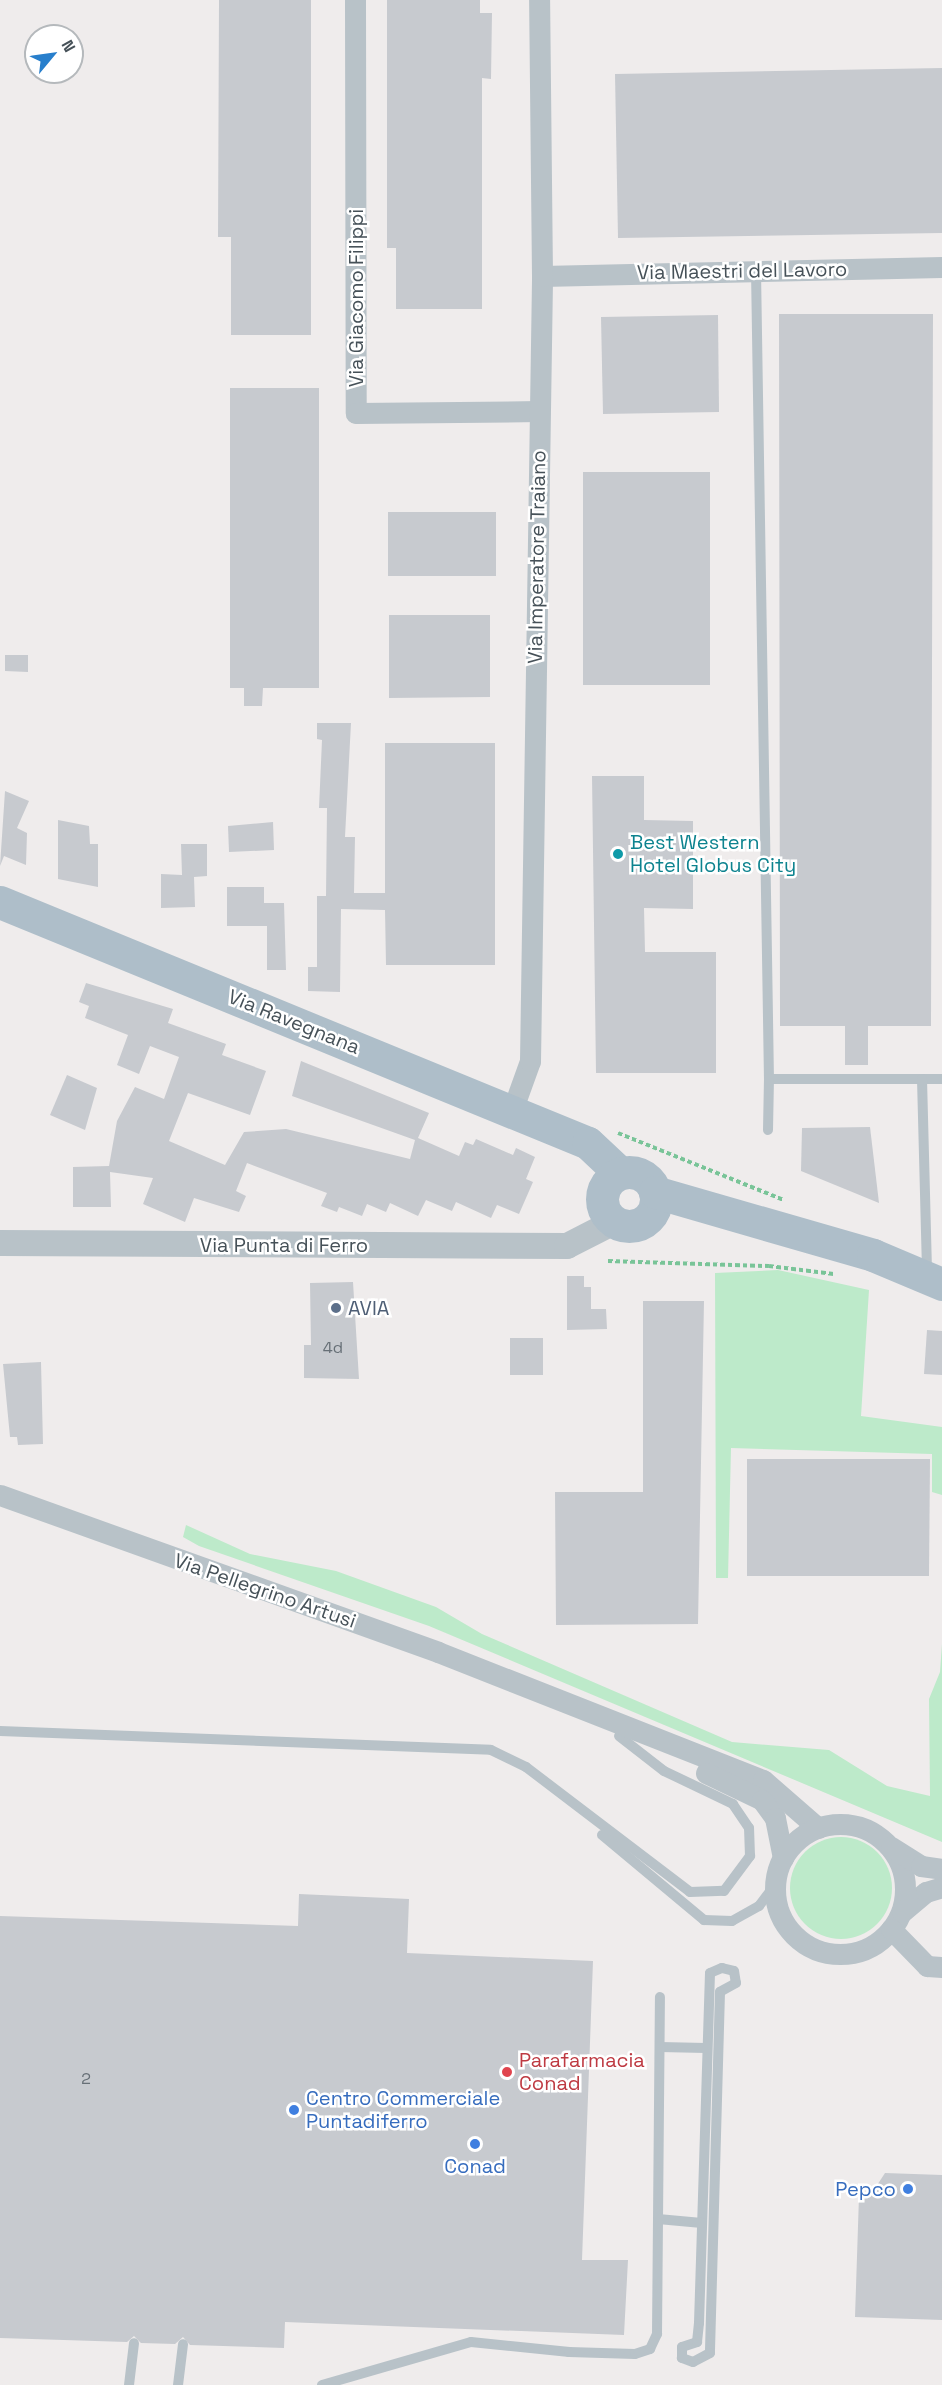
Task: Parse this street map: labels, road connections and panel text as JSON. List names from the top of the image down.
{
  "streets": {
    "main road": ["Via Ravegnana"],
    "street": [
      "Via Maestri del Lavoro",
      "Via Giacomo Filippi",
      "Via Imperatore Traiano",
      "Via Punta di Ferro",
      "Via Pellegrino Artusi"
    ]
  },
  "crossings": [
    ["Via Maestri del Lavoro", "Via Imperatore Traiano"],
    ["Via Giacomo Filippi", "Via Imperatore Traiano"],
    ["Via Imperatore Traiano", "Via Ravegnana"],
    ["Via Ravegnana", "Via Punta di Ferro"]
  ],
  "places": [
    "Best Western Hotel Globus City",
    "AVIA",
    "Parafarmacia Conad",
    "Centro Commerciale Puntadiferro",
    "Conad",
    "Pepco"
  ],
  "house_numbers": ["4d", "2"],
  "north": "top right"
}
